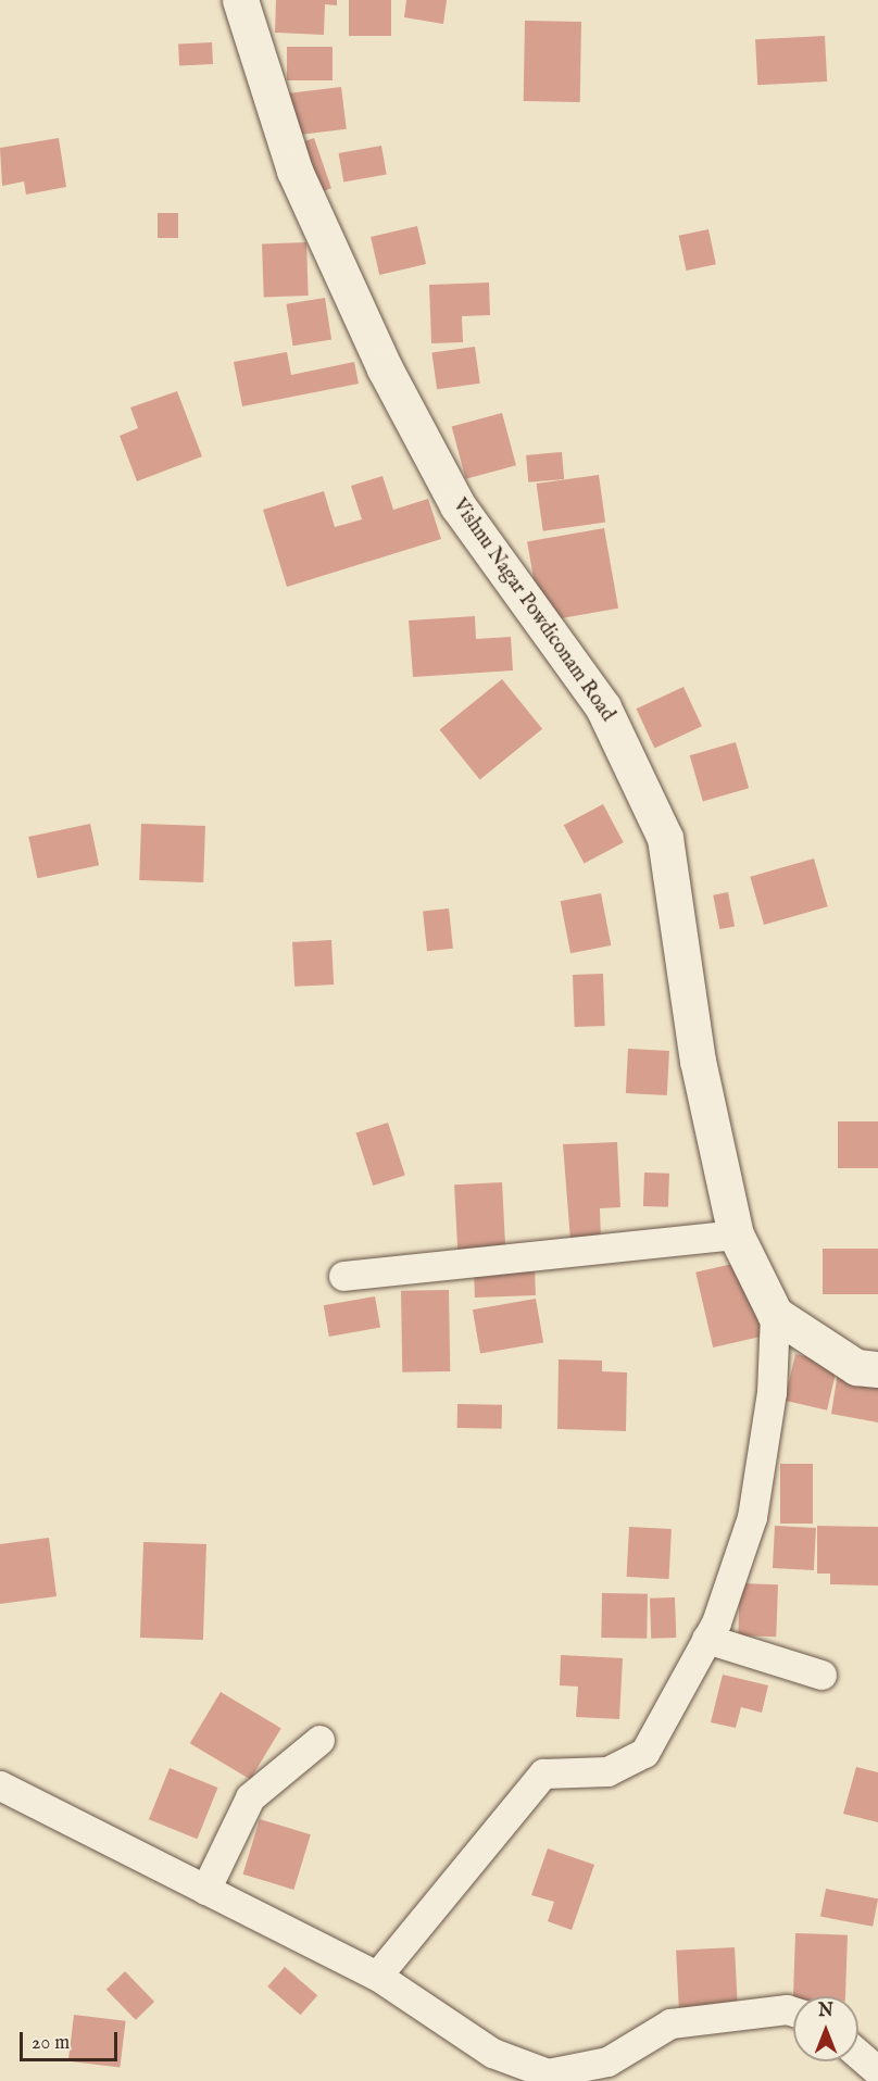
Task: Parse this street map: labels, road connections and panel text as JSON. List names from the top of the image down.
{
  "streets": {
    "street": ["Vishnu Nagar Powdiconam Road"]
  },
  "scale_bar": "20 m",
  "north": "top"
}
